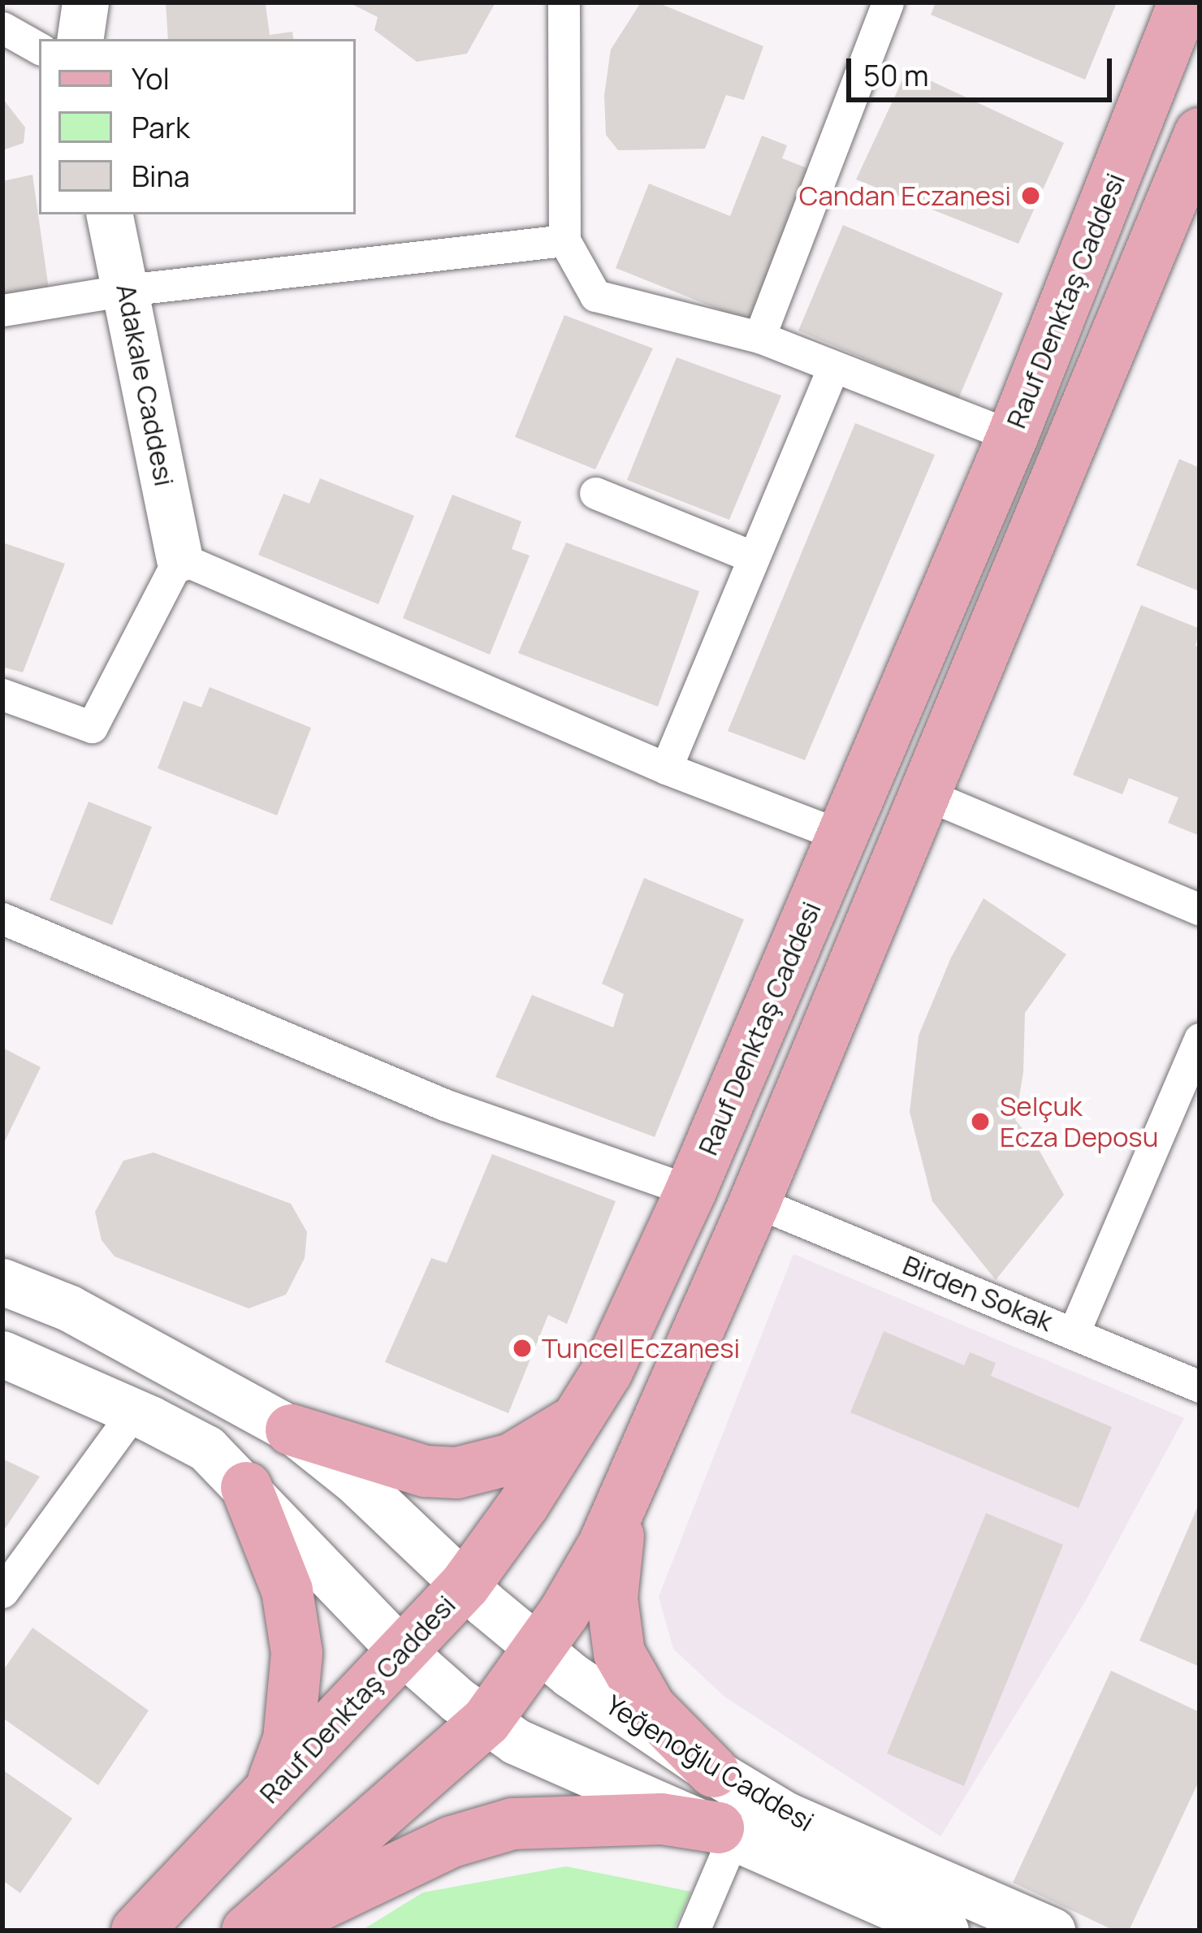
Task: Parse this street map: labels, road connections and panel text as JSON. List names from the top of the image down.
{
  "streets": {
    "main road": ["Rauf Denktaş Caddesi"],
    "street": ["Adakale Caddesi", "Birden Sokak", "Yeğenoğlu Caddesi"]
  },
  "crossings": [
    ["Rauf Denktaş Caddesi", "Yeğenoğlu Caddesi"]
  ],
  "places": ["Candan Eczanesi", "Selçuk Ecza Deposu", "Tuncel Eczanesi"],
  "legend": ["Yol", "Park", "Bina"],
  "scale_bar": "50 m"
}
